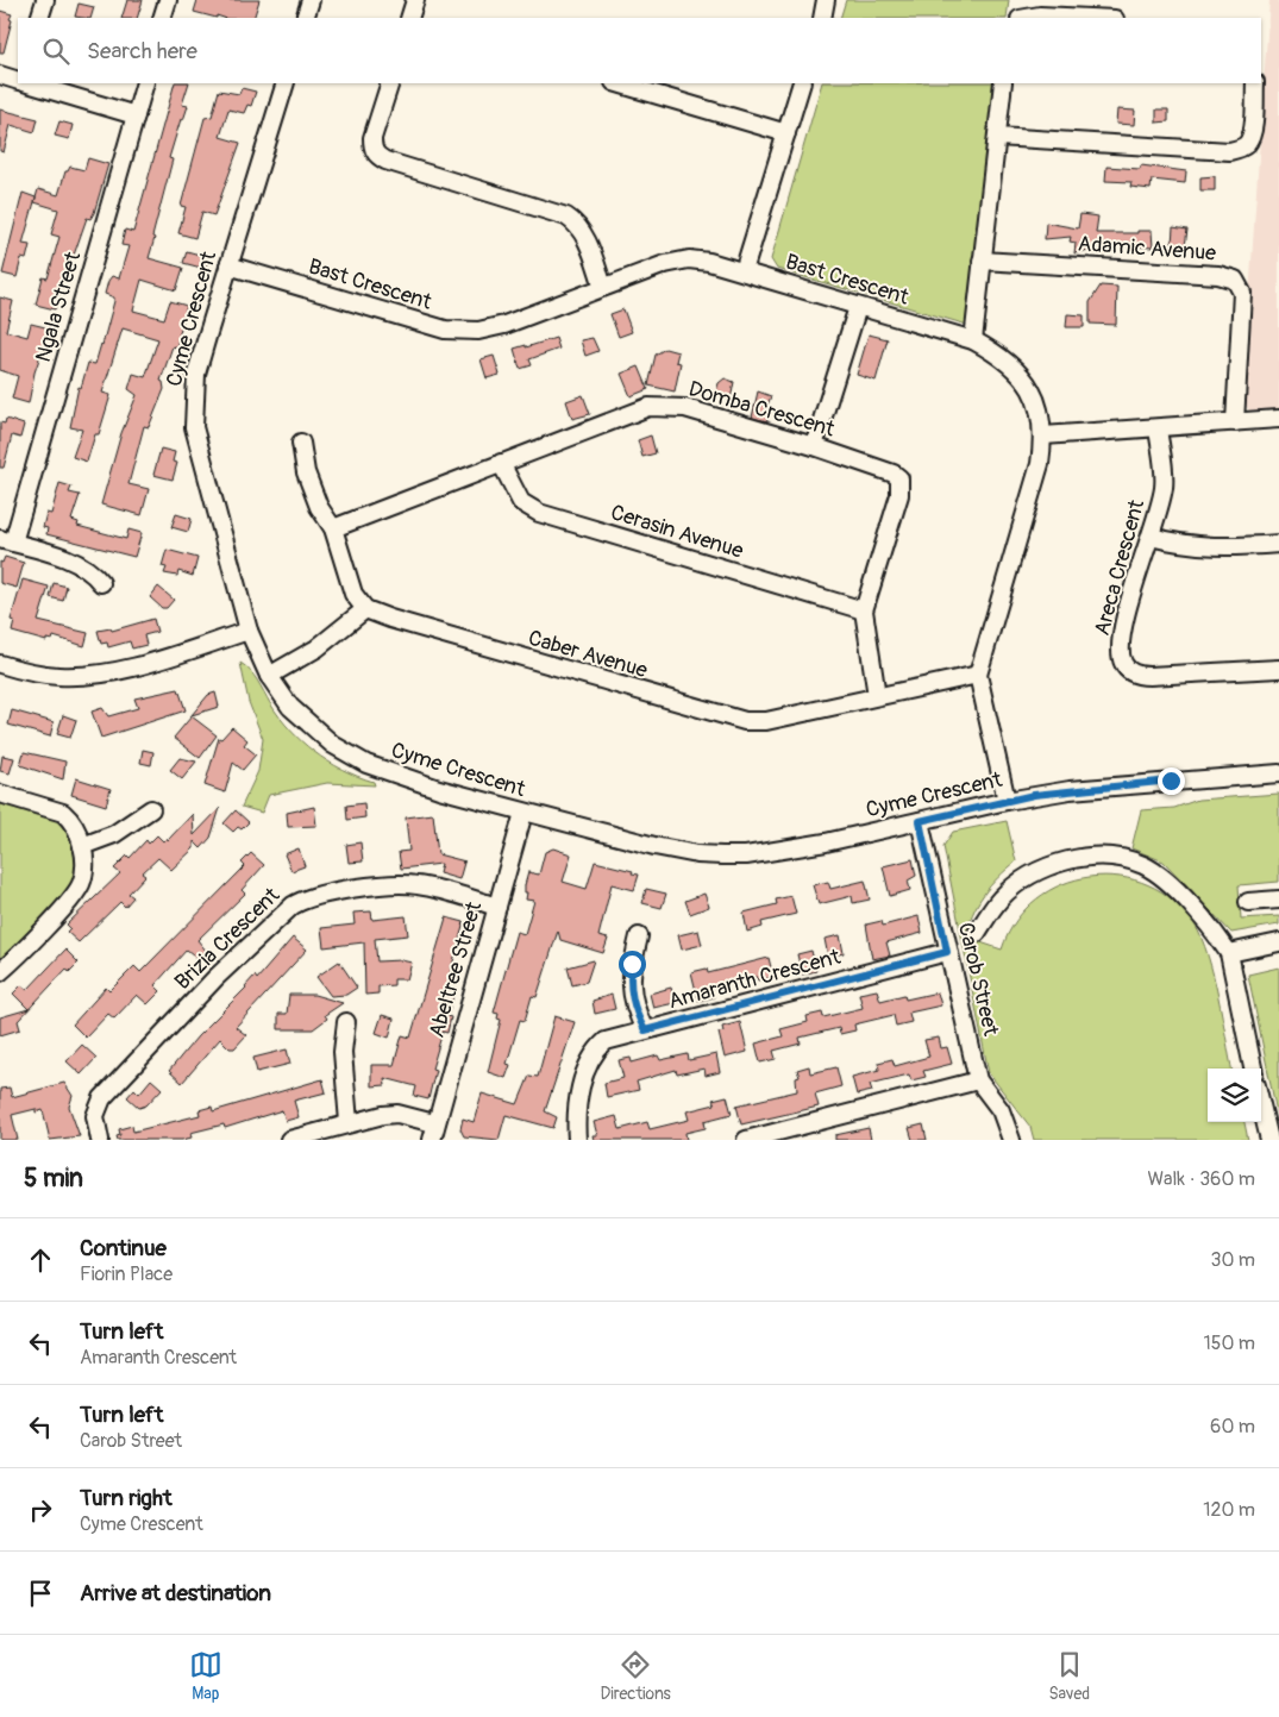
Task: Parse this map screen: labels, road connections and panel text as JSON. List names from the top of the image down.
{
  "streets": {
    "street": [
      "Adamic Avenue",
      "Bast Crescent",
      "Ngala Street",
      "Cyme Crescent",
      "Domba Crescent",
      "Cerasin Avenue",
      "Areca Crescent",
      "Caber Avenue",
      "Brizia Crescent",
      "Abeltree Street",
      "Amaranth Crescent",
      "Carob Street"
    ]
  },
  "crossings": [
    ["Bast Crescent", "Cyme Crescent"],
    ["Bast Crescent", "Caber Avenue"],
    ["Cyme Crescent", "Abeltree Street"],
    ["Cyme Crescent", "Carob Street"],
    ["Domba Crescent", "Cerasin Avenue"],
    ["Domba Crescent", "Caber Avenue"],
    ["Brizia Crescent", "Abeltree Street"],
    ["Amaranth Crescent", "Carob Street"]
  ],
  "page": {
    "search": "Search here",
    "heading": ["5 min", "Walk · 360 m"],
    "list": [
      ["Continue", "Fiorin Place", "30 m"],
      ["Turn left", "Amaranth Crescent", "150 m"],
      ["Turn left", "Carob Street", "60 m"],
      ["Turn right", "Cyme Crescent", "120 m"],
      "Arrive at destination"
    ],
    "nav": ["Map", "Directions", "Saved"]
  }
}
